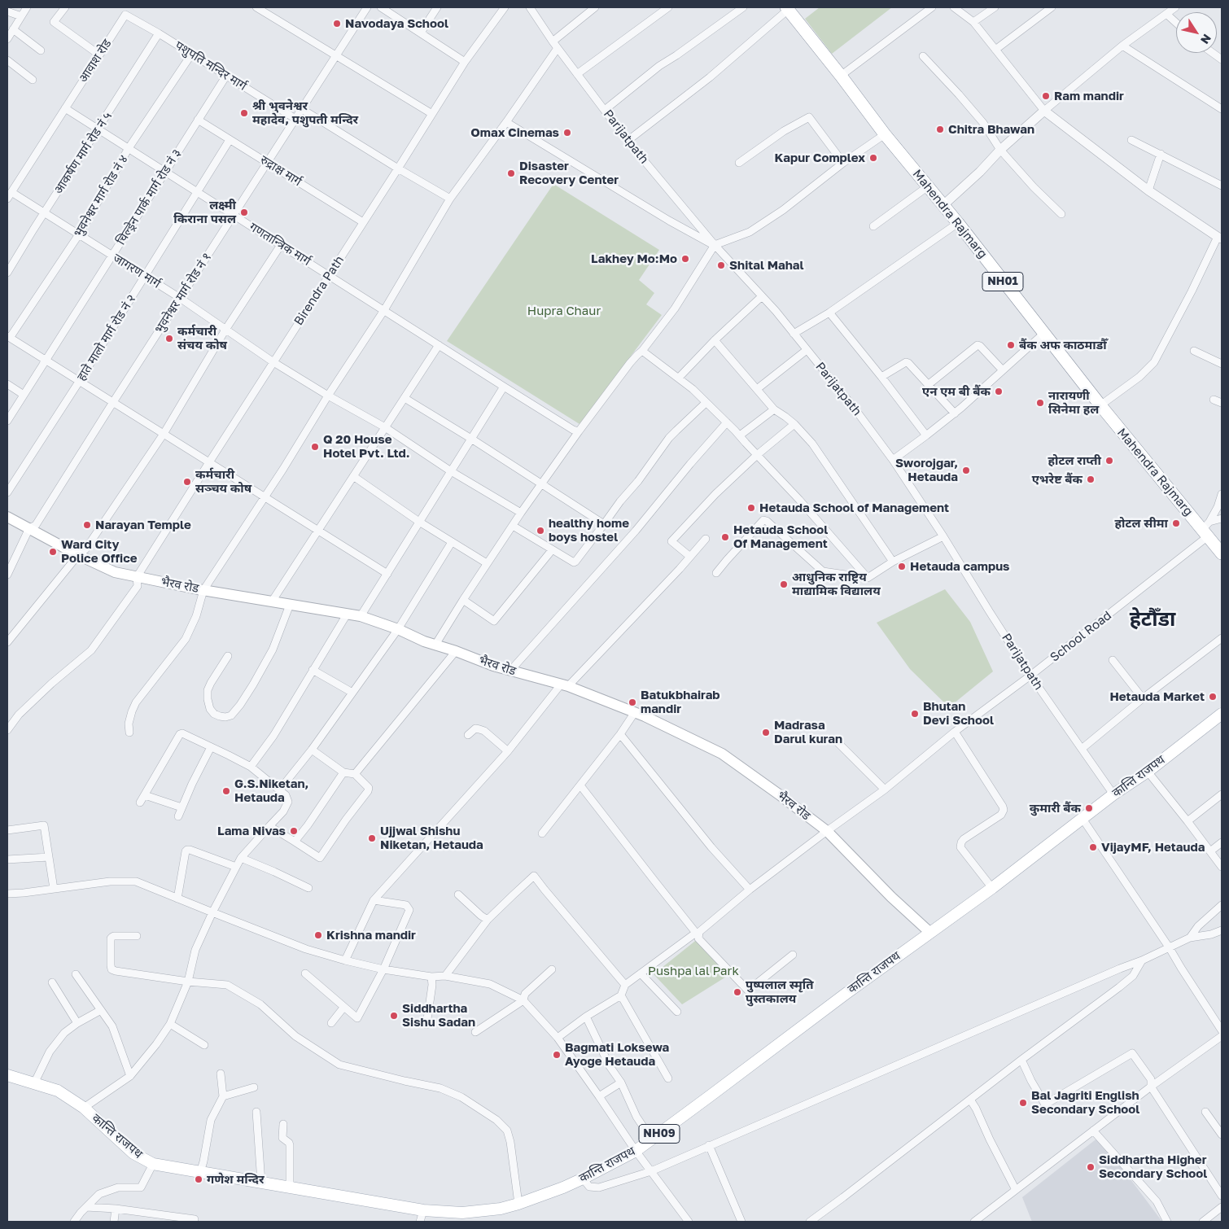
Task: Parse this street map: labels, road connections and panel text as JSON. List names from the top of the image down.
{
  "streets": {
    "highway": ["Mahendra Rajmarg", "NH01"],
    "main road": ["भैरव रोड", "कान्ति राजपथ", "NH09"],
    "street": [
      "आवाश रोड",
      "पशुपति मन्दिर मार्ग",
      "Parijatpath",
      "आकर्षण मार्ग रोड नं ५",
      "रुद्राक्ष मार्ग",
      "भुवनेश्वर मार्ग रोड नं ४",
      "चिल्ड्रेन पार्क मार्ग रोड नं ३",
      "गणतान्त्रिक मार्ग",
      "जागरण मार्ग",
      "Birendra Path",
      "भुवनेश्वर मार्ग रोड नं १",
      "हाते मालो मार्ग रोड नं २",
      "School Road"
    ]
  },
  "crossings": [
    ["आवाश रोड", "पशुपति मन्दिर मार्ग"],
    ["आवाश रोड", "गणतान्त्रिक मार्ग"],
    ["पशुपति मन्दिर मार्ग", "आकर्षण मार्ग रोड नं ५"],
    ["पशुपति मन्दिर मार्ग", "भुवनेश्वर मार्ग रोड नं ४"],
    ["पशुपति मन्दिर मार्ग", "चिल्ड्रेन पार्क मार्ग रोड नं ३"],
    ["पशुपति मन्दिर मार्ग", "भुवनेश्वर मार्ग रोड नं १"],
    ["Parijatpath", "School Road"],
    ["Parijatpath", "कान्ति राजपथ"],
    ["आकर्षण मार्ग रोड नं ५", "गणतान्त्रिक मार्ग"],
    ["आकर्षण मार्ग रोड नं ५", "जागरण मार्ग"],
    ["रुद्राक्ष मार्ग", "चिल्ड्रेन पार्क मार्ग रोड नं ३"],
    ["रुद्राक्ष मार्ग", "Birendra Path"],
    ["रुद्राक्ष मार्ग", "भुवनेश्वर मार्ग रोड नं १"],
    ["रुद्राक्ष मार्ग", "हाते मालो मार्ग रोड नं २"],
    ["भुवनेश्वर मार्ग रोड नं ४", "गणतान्त्रिक मार्ग"],
    ["भुवनेश्वर मार्ग रोड नं ४", "जागरण मार्ग"],
    ["चिल्ड्रेन पार्क मार्ग रोड नं ३", "गणतान्त्रिक मार्ग"],
    ["चिल्ड्रेन पार्क मार्ग रोड नं ३", "जागरण मार्ग"],
    ["Mahendra Rajmarg", "School Road"],
    ["गणतान्त्रिक मार्ग", "Birendra Path"],
    ["गणतान्त्रिक मार्ग", "भुवनेश्वर मार्ग रोड नं १"],
    ["गणतान्त्रिक मार्ग", "हाते मालो मार्ग रोड नं २"],
    ["जागरण मार्ग", "Birendra Path"],
    ["जागरण मार्ग", "भुवनेश्वर मार्ग रोड नं १"],
    ["जागरण मार्ग", "हाते मालो मार्ग रोड नं २"],
    ["Birendra Path", "भैरव रोड"],
    ["भुवनेश्वर मार्ग रोड नं १", "भैरव रोड"],
    ["भैरव रोड", "School Road"],
    ["भैरव रोड", "कान्ति राजपथ"]
  ],
  "districts": ["हेटौँडा"],
  "parks": ["Hupra Chaur", "Pushpa lal Park"],
  "places": [
    "Navodaya School",
    "Ram mandir",
    "श्री भुवनेश्वर महादेव, पशुपती मन्दिर",
    "Chitra Bhawan",
    "Omax Cinemas",
    "Kapur Complex",
    "Disaster Recovery Center",
    "लक्ष्मी किराना पसल",
    "Lakhey Mo:Mo",
    "Shital Mahal",
    "कर्मचारी संचय कोष",
    "बैंक अफ काठमाडौँ",
    "एन एम बी बैंक",
    "नारायणी सिनेमा हल",
    "Q 20 House Hotel Pvt. Ltd.",
    "होटल राप्ती",
    "Sworojgar, Hetauda",
    "एभरेष्ट बैंक",
    "कर्मचारी सञ्चय कोष",
    "Hetauda School of Management",
    "होटल सीमा",
    "Narayan Temple",
    "healthy home boys hostel",
    "Hetauda School Of Management",
    "Ward City Police Office",
    "Hetauda campus",
    "आधुनिक राष्ट्रिय माद्यामिक विद्यालय",
    "Hetauda Market",
    "Batukbhairab mandir",
    "Bhutan Devi School",
    "Madrasa Darul kuran",
    "G.S.Niketan, Hetauda",
    "कुमारी बैंक",
    "Lama Nivas",
    "Ujjwal Shishu Niketan, Hetauda",
    "VijayMF, Hetauda",
    "Krishna mandir",
    "पुष्पलाल स्मृति पुस्तकालय",
    "Siddhartha Sishu Sadan",
    "Bagmati Loksewa Ayoge Hetauda",
    "Bal Jagriti English Secondary School",
    "Siddhartha Higher Secondary School",
    "गणेश मन्दिर"
  ],
  "north": "bottom right"
}
